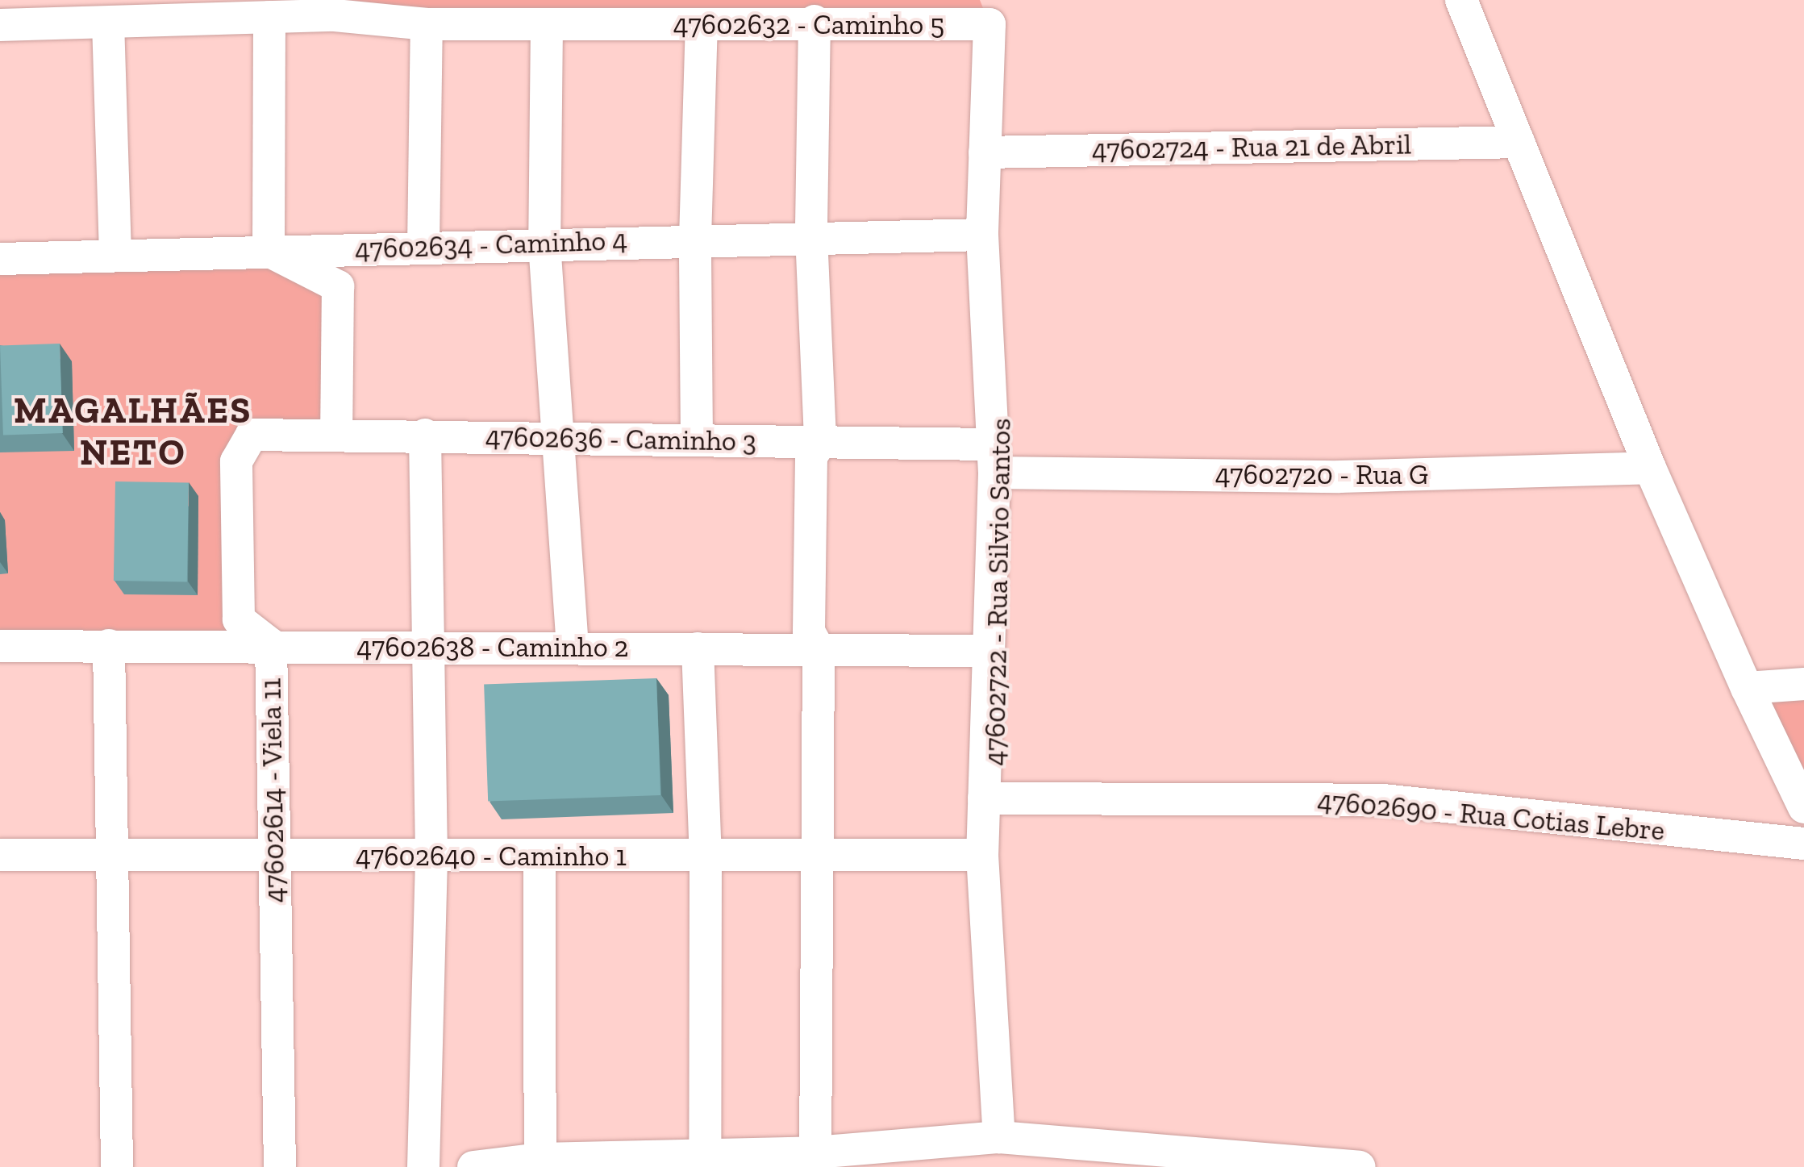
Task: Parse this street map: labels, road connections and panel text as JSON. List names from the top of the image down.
{
  "streets": {
    "street": [
      "47602632 - Caminho 5",
      "47602724 - Rua 21 de Abril",
      "47602634 - Caminho 4",
      "47602636 - Caminho 3",
      "47602720 - Rua G",
      "47602722 - Rua Silvio Santos",
      "47602638 - Caminho 2",
      "47602614 - Viela 11",
      "47602690 - Rua Cotias Lebre",
      "47602640 - Caminho 1"
    ]
  },
  "crossings": [
    ["47602724 - Rua 21 de Abril", "47602722 - Rua Silvio Santos"],
    ["47602636 - Caminho 3", "47602720 - Rua G"],
    ["47602636 - Caminho 3", "47602722 - Rua Silvio Santos"],
    ["47602636 - Caminho 3", "47602614 - Viela 11"],
    ["47602720 - Rua G", "47602722 - Rua Silvio Santos"],
    ["47602722 - Rua Silvio Santos", "47602690 - Rua Cotias Lebre"],
    ["47602638 - Caminho 2", "47602614 - Viela 11"],
    ["47602614 - Viela 11", "47602640 - Caminho 1"]
  ],
  "districts": ["MAGALHÃES NETO"]
}
